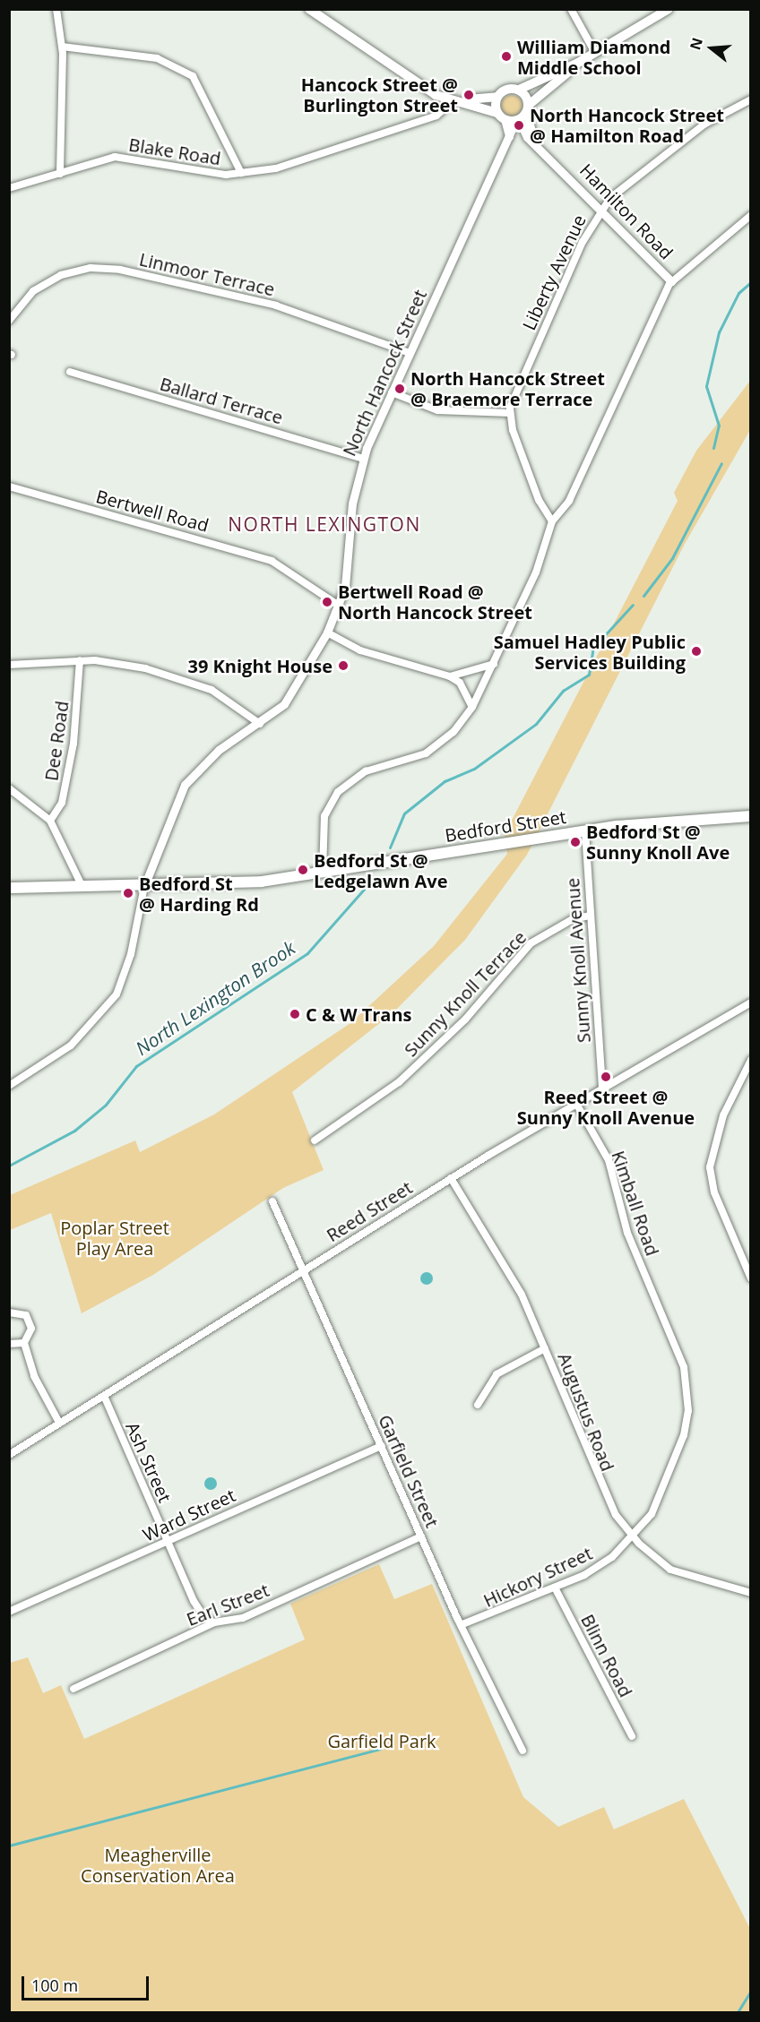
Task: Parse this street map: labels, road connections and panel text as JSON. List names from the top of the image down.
{
  "streets": {
    "main road": ["Bedford Street"],
    "street": [
      "Blake Road",
      "Hamilton Road",
      "Liberty Avenue",
      "Linmoor Terrace",
      "North Hancock Street",
      "Ballard Terrace",
      "Bertwell Road",
      "Dee Road",
      "Sunny Knoll Avenue",
      "Sunny Knoll Terrace",
      "Kimball Road",
      "Reed Street",
      "Augustus Road",
      "Ash Street",
      "Garfield Street",
      "Ward Street",
      "Hickory Street",
      "Earl Street",
      "Blinn Road"
    ]
  },
  "crossings": [
    ["Hamilton Road", "Liberty Avenue"],
    ["Hamilton Road", "North Hancock Street"],
    ["Linmoor Terrace", "North Hancock Street"],
    ["North Hancock Street", "Ballard Terrace"],
    ["North Hancock Street", "Bertwell Road"],
    ["North Hancock Street", "Bedford Street"],
    ["Bedford Street", "Sunny Knoll Avenue"],
    ["Sunny Knoll Avenue", "Sunny Knoll Terrace"],
    ["Sunny Knoll Avenue", "Reed Street"],
    ["Kimball Road", "Reed Street"],
    ["Kimball Road", "Hickory Street"],
    ["Reed Street", "Augustus Road"],
    ["Reed Street", "Ash Street"],
    ["Reed Street", "Garfield Street"],
    ["Augustus Road", "Hickory Street"],
    ["Ash Street", "Ward Street"],
    ["Ash Street", "Earl Street"],
    ["Garfield Street", "Ward Street"],
    ["Garfield Street", "Hickory Street"],
    ["Garfield Street", "Earl Street"],
    ["Hickory Street", "Blinn Road"]
  ],
  "districts": ["NORTH LEXINGTON"],
  "water": ["North Lexington Brook"],
  "parks": ["Poplar Street Play Area", "Garfield Park", "Meagherville Conservation Area"],
  "places": [
    "William Diamond Middle School",
    "Hancock Street @ Burlington Street",
    "North Hancock Street @ Hamilton Road",
    "North Hancock Street @ Braemore Terrace",
    "Bertwell Road @ North Hancock Street",
    "Samuel Hadley Public Services Building",
    "39 Knight House",
    "Bedford St @ Sunny Knoll Ave",
    "Bedford St @ Ledgelawn Ave",
    "Bedford St @ Harding Rd",
    "C & W Trans",
    "Reed Street @ Sunny Knoll Avenue"
  ],
  "scale_bar": "100 m",
  "north": "left"
}
